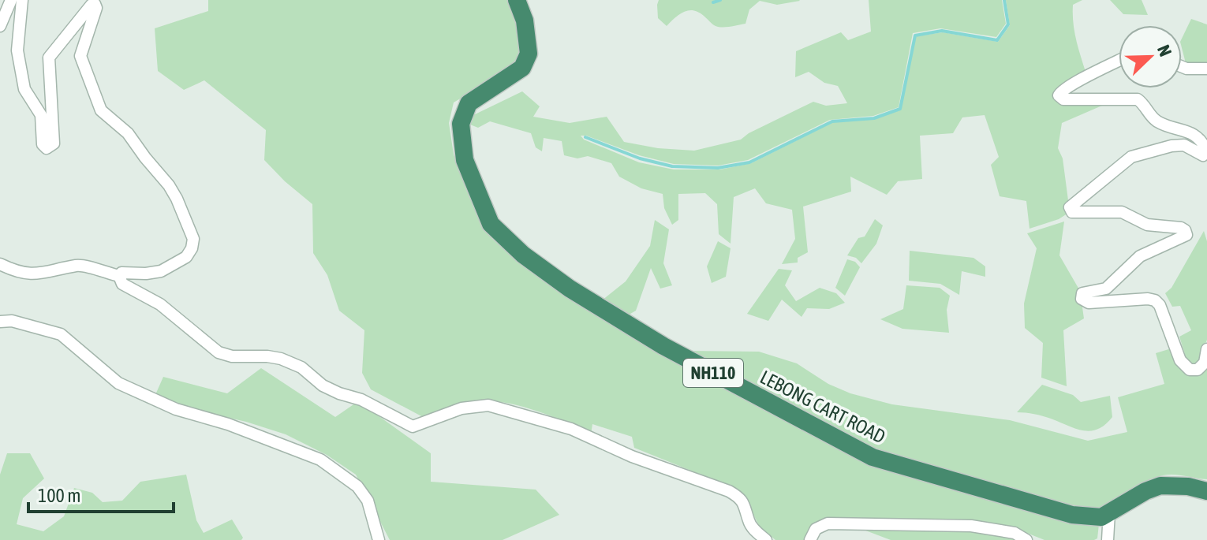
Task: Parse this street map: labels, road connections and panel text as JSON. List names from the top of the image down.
{
  "streets": {
    "highway": ["NH110", "LEBONG CART ROAD"]
  },
  "scale_bar": "100 m",
  "north": "top right"
}
